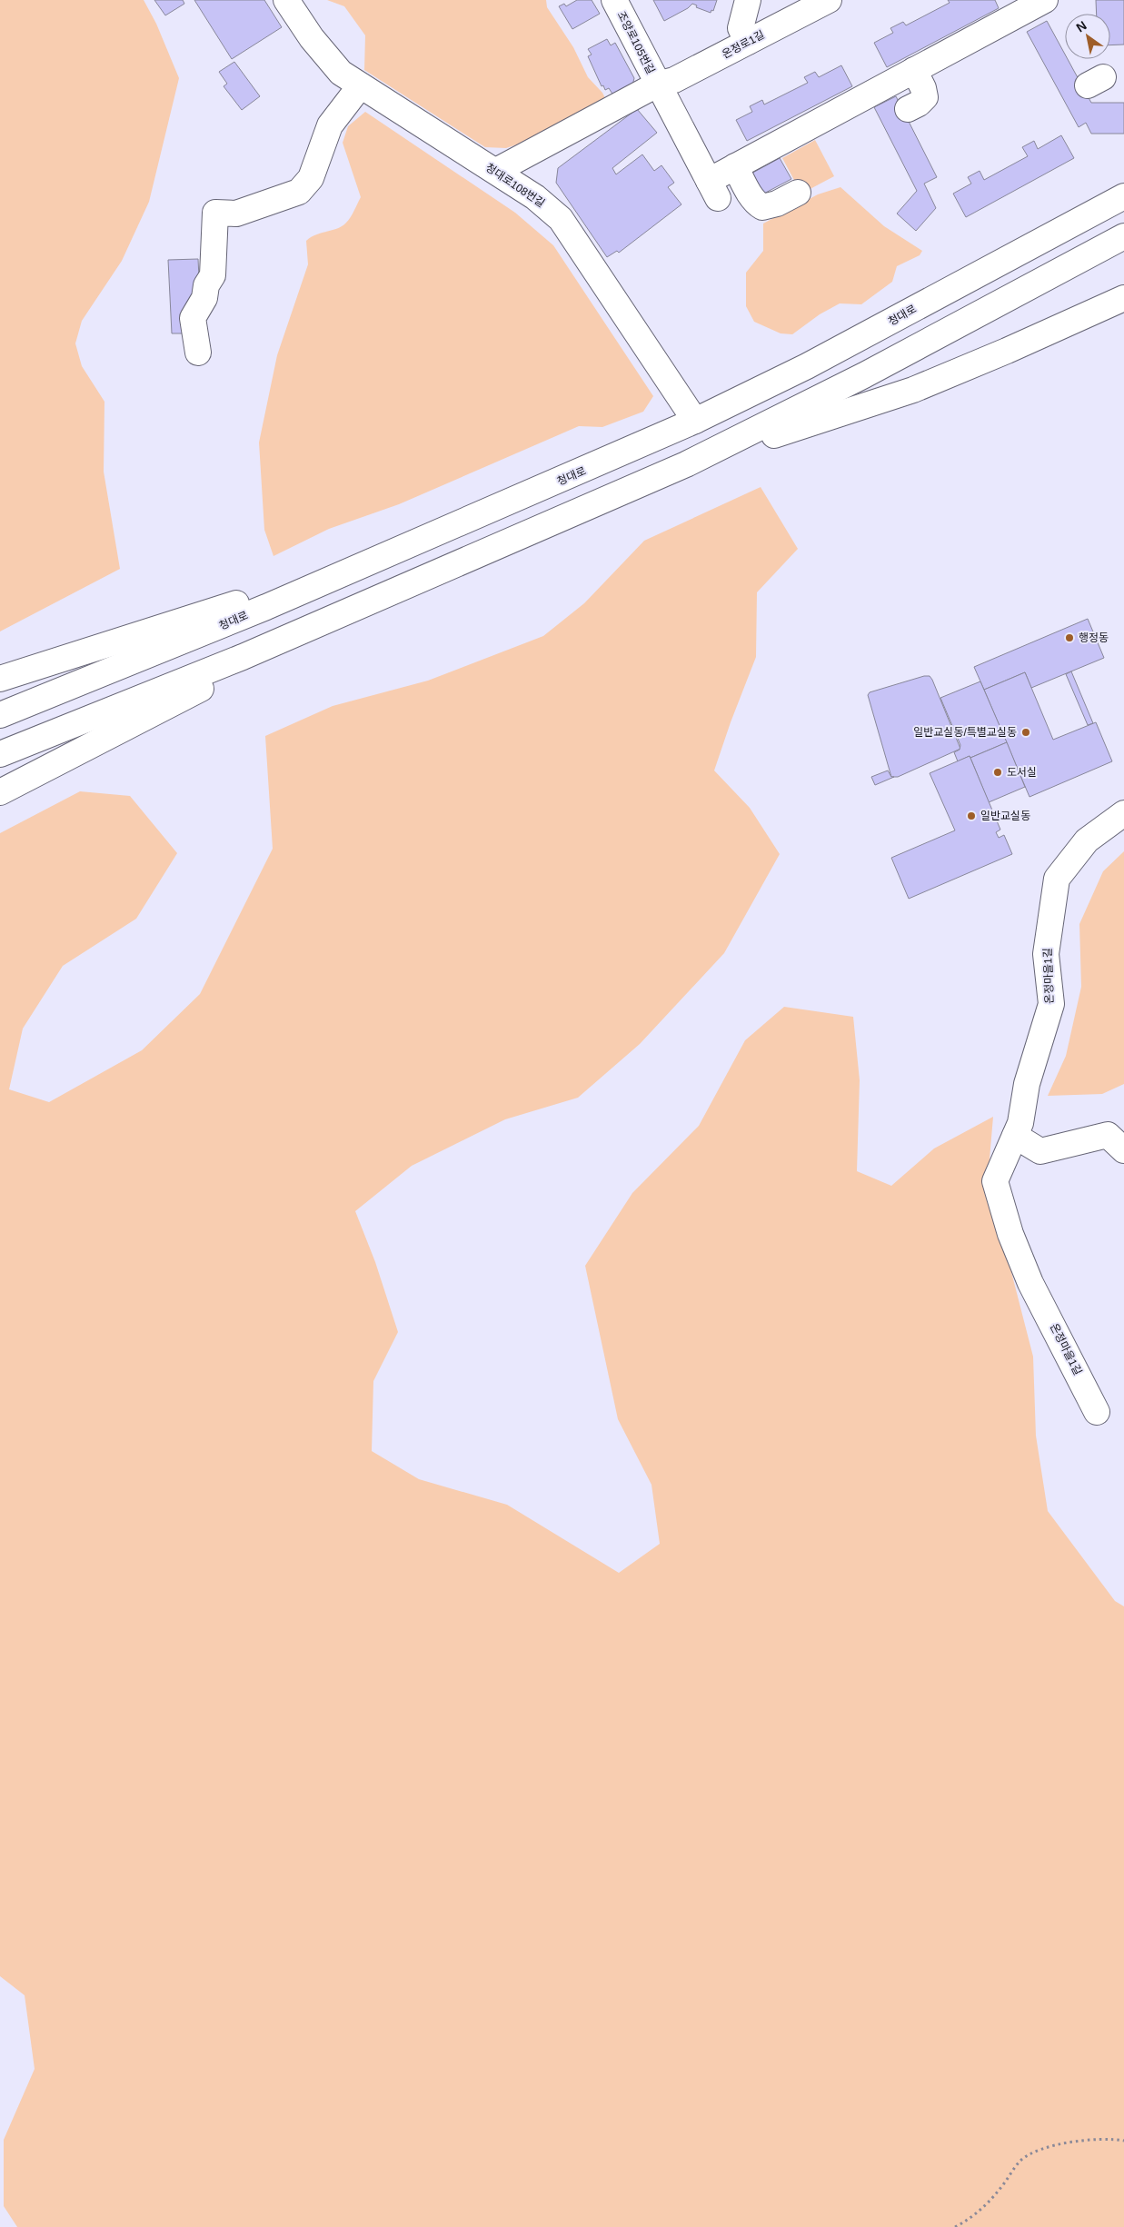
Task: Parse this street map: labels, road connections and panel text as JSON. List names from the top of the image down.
{
  "streets": {
    "street": [
      "조양로105번길",
      "온정로1길",
      "청대로108번길",
      "청대로",
      "온정마을1길"
    ]
  },
  "crossings": [
    ["조양로105번길", "온정로1길"],
    ["온정로1길", "청대로108번길"],
    ["청대로108번길", "청대로"]
  ],
  "places": [
    "행정동",
    "일반교실동/특별교실동",
    "도서실",
    "일반교실동"
  ],
  "north": "top left"
}
